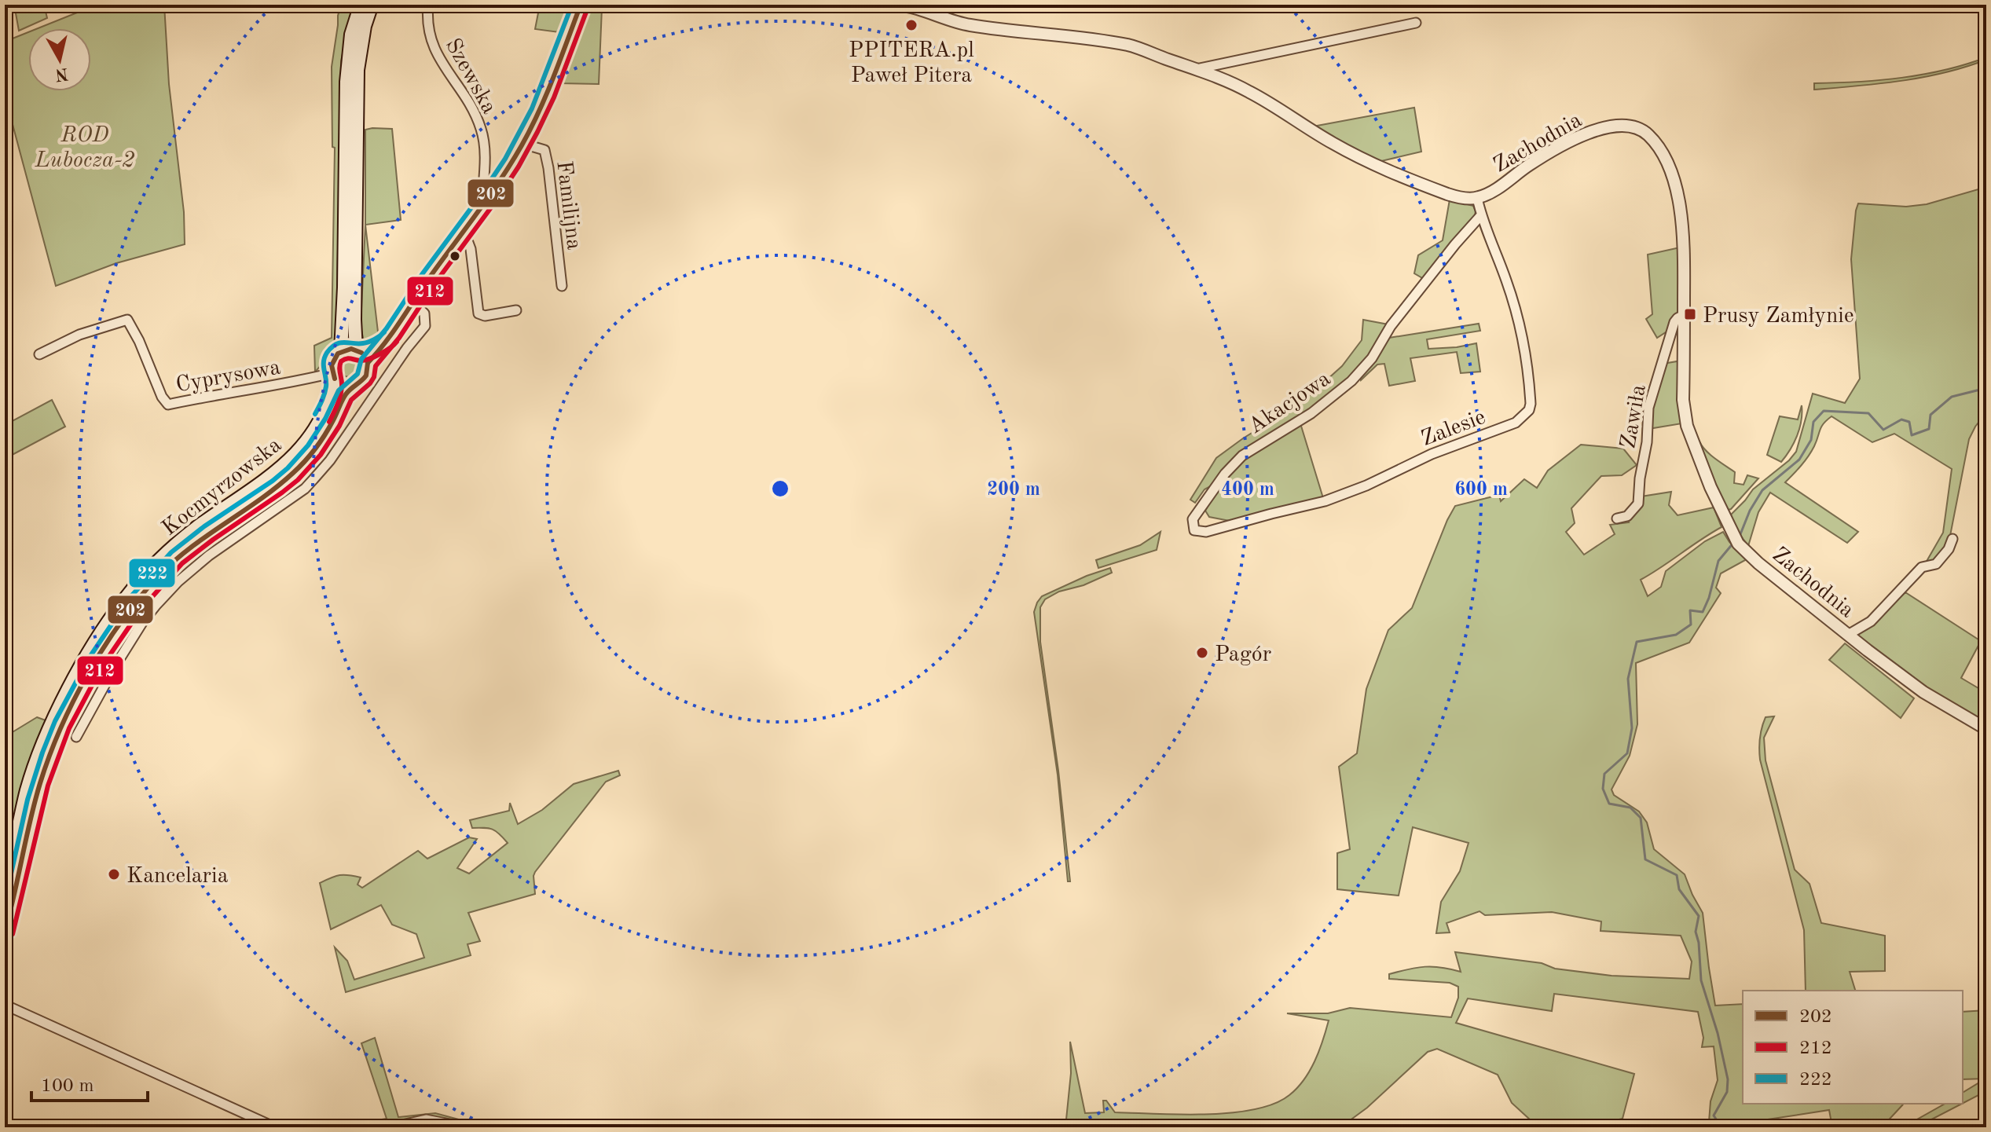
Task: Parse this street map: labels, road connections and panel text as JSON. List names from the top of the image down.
{
  "streets": {
    "main road": ["Kocmyrzowska"],
    "street": [
      "Szewska",
      "Zachodnia",
      "Familijna",
      "Cyprysowa",
      "Akacjowa",
      "Zawiła",
      "Zalesie"
    ]
  },
  "crossings": [
    ["Zachodnia", "Zawiła"],
    ["Zachodnia", "Zalesie"],
    ["Cyprysowa", "Kocmyrzowska"],
    ["Akacjowa", "Zalesie"]
  ],
  "parks": ["ROD Lubocza-2"],
  "places": {
    "other": ["PPITERA.pl Paweł Pitera", "Pagór", "Kancelaria"],
    "transit": ["Prusy Zamłynie"]
  },
  "lines": ["transit line 202", "transit line 222", "transit line 212"],
  "legend": ["202", "212", "222"],
  "scale_bar": "100 m",
  "north": "bottom",
  "rings": ["200 m", "400 m", "600 m"]
}
